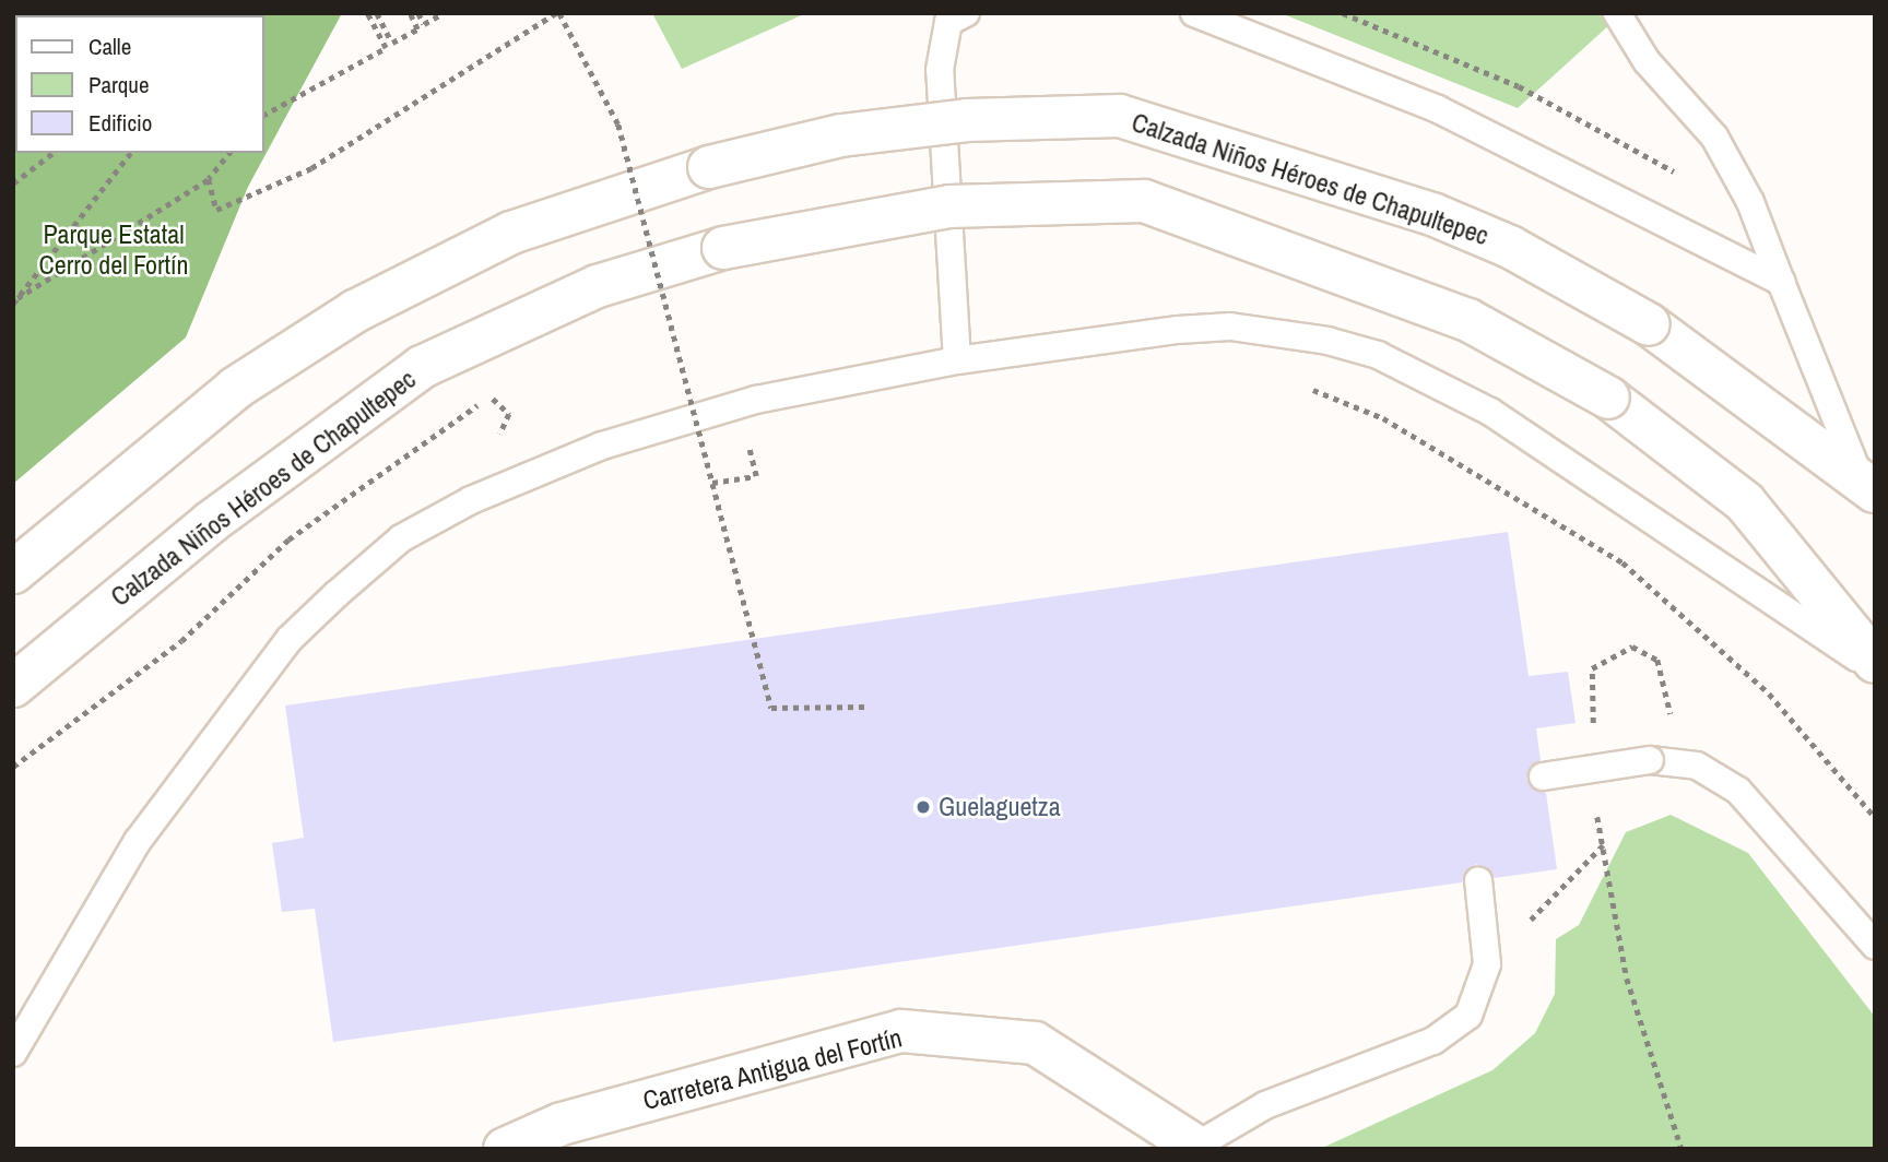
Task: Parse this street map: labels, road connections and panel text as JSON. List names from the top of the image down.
{
  "streets": {
    "main road": ["Calzada Niños Héroes de Chapultepec", "Carretera Antigua del Fortín"]
  },
  "parks": ["Parque Estatal Cerro del Fortín"],
  "places": ["Guelaguetza"],
  "legend": ["Calle", "Parque", "Edificio"]
}
